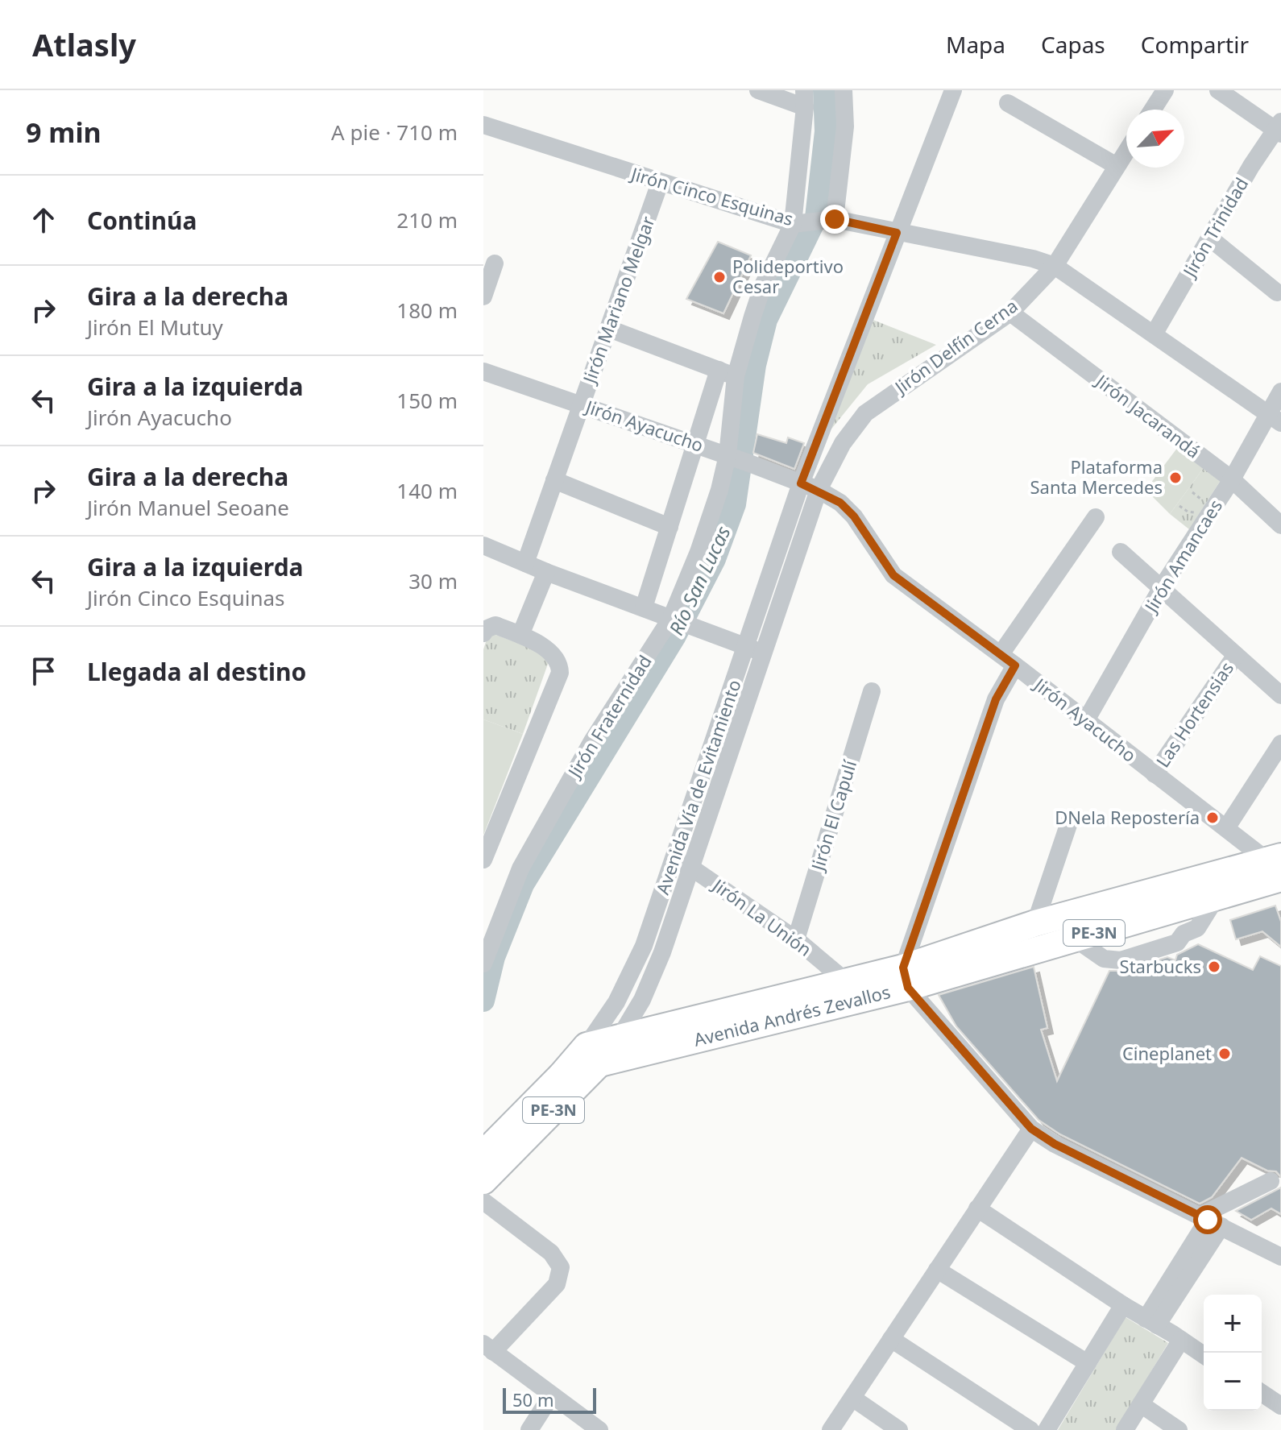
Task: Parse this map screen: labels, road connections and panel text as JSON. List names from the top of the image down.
{
  "streets": {
    "highway": ["PE-3N", "Avenida Andrés Zevallos"],
    "street": [
      "Jirón Cinco Esquinas",
      "Jirón Trinidad",
      "Jirón Mariano Melgar",
      "Jirón Delfín Cerna",
      "Jirón Jacarandá",
      "Jirón Ayacucho",
      "Jirón Amancaes",
      "Las Hortensias",
      "Jirón Fraternidad",
      "Avenida Vía de Evitamiento",
      "Jirón El Capulí",
      "Jirón La Unión"
    ]
  },
  "crossings": [
    ["Jirón Cinco Esquinas", "Jirón Trinidad"],
    ["Jirón Cinco Esquinas", "Jirón Mariano Melgar"],
    ["Jirón Cinco Esquinas", "Jirón Delfín Cerna"],
    ["Jirón Cinco Esquinas", "Jirón Amancaes"],
    ["Jirón Cinco Esquinas", "Jirón Fraternidad"],
    ["Jirón Cinco Esquinas", "Avenida Vía de Evitamiento"],
    ["Jirón Mariano Melgar", "Jirón Ayacucho"],
    ["Jirón Delfín Cerna", "Jirón Jacarandá"],
    ["Jirón Delfín Cerna", "Jirón Ayacucho"],
    ["Jirón Delfín Cerna", "Avenida Vía de Evitamiento"],
    ["Jirón Jacarandá", "Jirón Amancaes"],
    ["Jirón Ayacucho", "Jirón Amancaes"],
    ["Jirón Ayacucho", "Las Hortensias"],
    ["Jirón Ayacucho", "Jirón Fraternidad"],
    ["Jirón Ayacucho", "Avenida Vía de Evitamiento"],
    ["Jirón Ayacucho", "Avenida Andrés Zevallos"],
    ["Avenida Vía de Evitamiento", "Jirón La Unión"],
    ["Avenida Vía de Evitamiento", "PE-3N"],
    ["Avenida Vía de Evitamiento", "Avenida Andrés Zevallos"],
    ["Jirón El Capulí", "Jirón La Unión"],
    ["Jirón La Unión", "Avenida Andrés Zevallos"],
    ["PE-3N", "Avenida Andrés Zevallos"]
  ],
  "water": ["Río San Lucas"],
  "places": [
    "Polideportivo Cesar",
    "Plataforma Santa Mercedes",
    "DNela Repostería",
    "Starbucks",
    "Cineplanet"
  ],
  "scale_bar": "50 m",
  "north": "top right",
  "page": {
    "header": "Atlasly",
    "nav": ["Mapa", "Capas", "Compartir"],
    "heading": ["9 min", "A pie · 710 m"],
    "list": [
      ["Continúa", "210 m"],
      ["Gira a la derecha", "Jirón El Mutuy", "180 m"],
      ["Gira a la izquierda", "Jirón Ayacucho", "150 m"],
      ["Gira a la derecha", "Jirón Manuel Seoane", "140 m"],
      ["Gira a la izquierda", "Jirón Cinco Esquinas", "30 m"],
      "Llegada al destino"
    ],
    "map_buttons": ["+", "−"],
    "scale": "50 m"
  }
}
